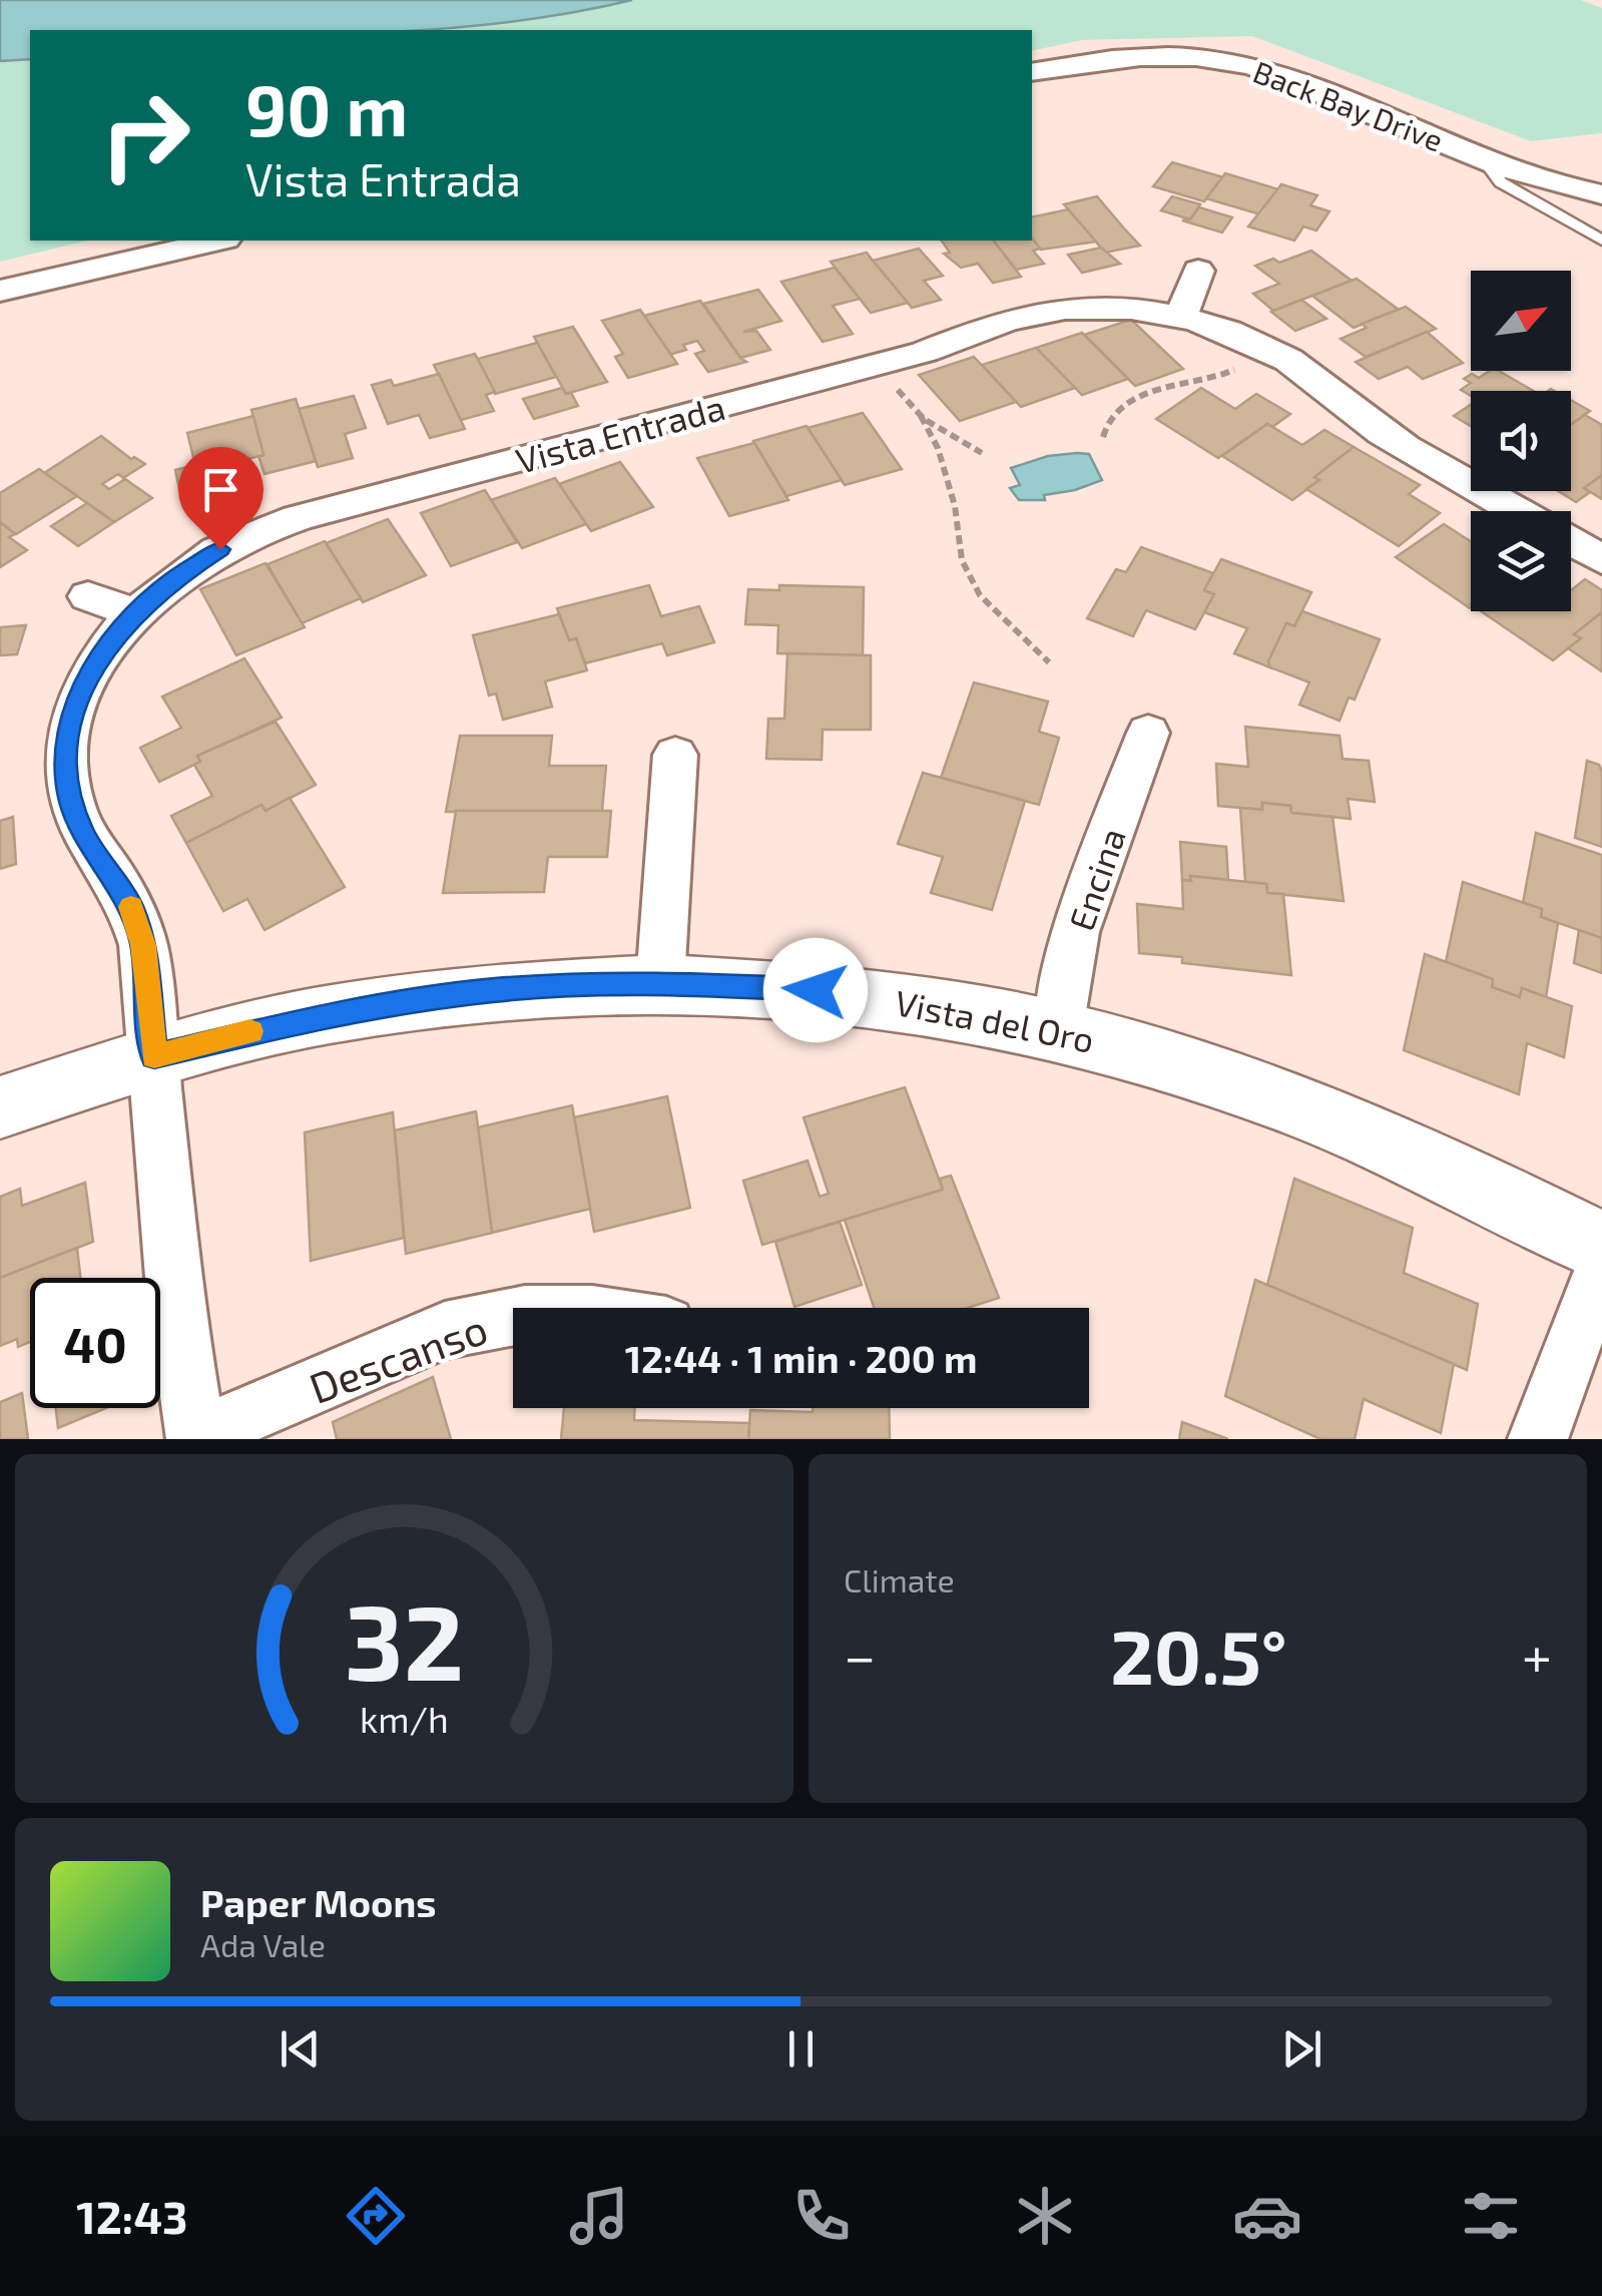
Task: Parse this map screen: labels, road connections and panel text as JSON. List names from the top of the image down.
{
  "streets": {
    "street": [
      "Back Bay Drive",
      "Vista Entrada",
      "Encina",
      "Vista del Oro",
      "Descanso"
    ]
  },
  "crossings": [
    ["Vista Entrada", "Vista del Oro"],
    ["Vista Entrada", "Descanso"],
    ["Encina", "Vista del Oro"]
  ],
  "north": "top right",
  "page": {
    "turn": ["90 m", "Vista Entrada"],
    "limit": "40",
    "trip": "12:44 · 1 min · 200 m",
    "tile": "Climate",
    "heat": ["−", "20.5°", "+"],
    "song": ["Paper Moons", "Ada Vale"],
    "tabs": "12:43",
    "gauge": ["32", "km/h"]
  }
}
